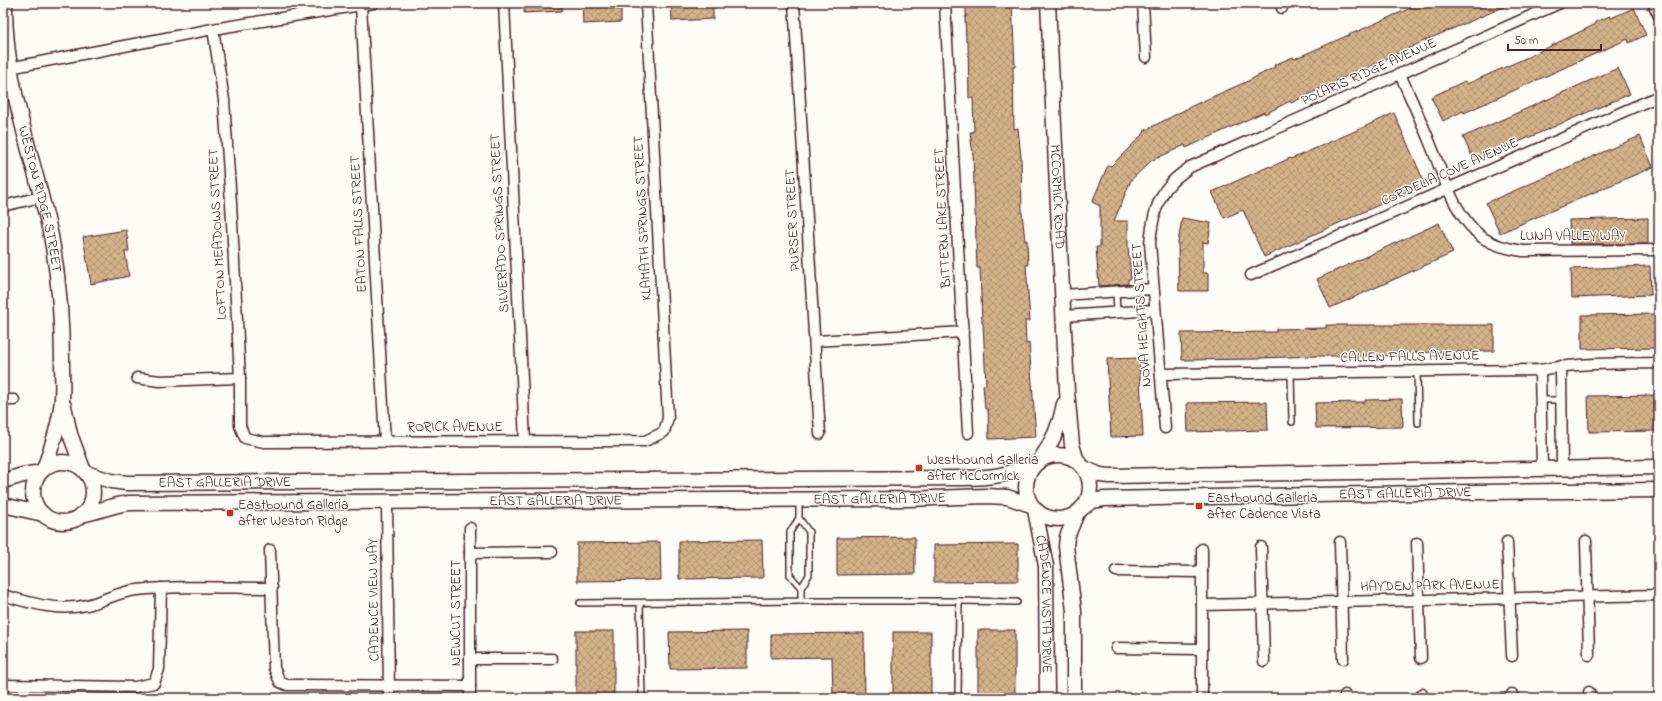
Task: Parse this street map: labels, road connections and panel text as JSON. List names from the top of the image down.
{
  "streets": {
    "main road": [
      "MCCORMICK ROAD",
      "WESTON RIDGE STREET",
      "EAST GALLERIA DRIVE",
      "CADENCE VISTA DRIVE"
    ],
    "street": [
      "POLARIS RIDGE AVENUE",
      "CORDELIA COVE AVENUE",
      "KLAMATH SPRINGS STREET",
      "BITTERN LAKE STREET",
      "PURSER STREET",
      "SILVERADO SPRINGS STREET",
      "EATON FALLS STREET",
      "LOFTON MEADOWS STREET",
      "LUNA VALLEY WAY",
      "NOVA HEIGHTS STREET",
      "CALLEN FALLS AVENUE",
      "RORICK AVENUE",
      "HAYDEN PARK AVENUE",
      "CADENCE VIEW WAY",
      "NEWCUT STREET"
    ]
  },
  "crossings": [
    ["POLARIS RIDGE AVENUE", "LUNA VALLEY WAY"],
    ["POLARIS RIDGE AVENUE", "NOVA HEIGHTS STREET"],
    ["CORDELIA COVE AVENUE", "LUNA VALLEY WAY"],
    ["MCCORMICK ROAD", "EAST GALLERIA DRIVE"],
    ["MCCORMICK ROAD", "CADENCE VISTA DRIVE"],
    ["WESTON RIDGE STREET", "EAST GALLERIA DRIVE"],
    ["KLAMATH SPRINGS STREET", "RORICK AVENUE"],
    ["SILVERADO SPRINGS STREET", "RORICK AVENUE"],
    ["EATON FALLS STREET", "RORICK AVENUE"],
    ["LOFTON MEADOWS STREET", "RORICK AVENUE"],
    ["NOVA HEIGHTS STREET", "CALLEN FALLS AVENUE"],
    ["EAST GALLERIA DRIVE", "CADENCE VIEW WAY"],
    ["EAST GALLERIA DRIVE", "CADENCE VISTA DRIVE"]
  ],
  "places": {
    "transit": ["Westbound Galleria after McCormick", "Eastbound Galleria after Cadence Vista", "Eastbound Galleria after Weston Ridge"]
  },
  "scale_bar": "50 m"
}
